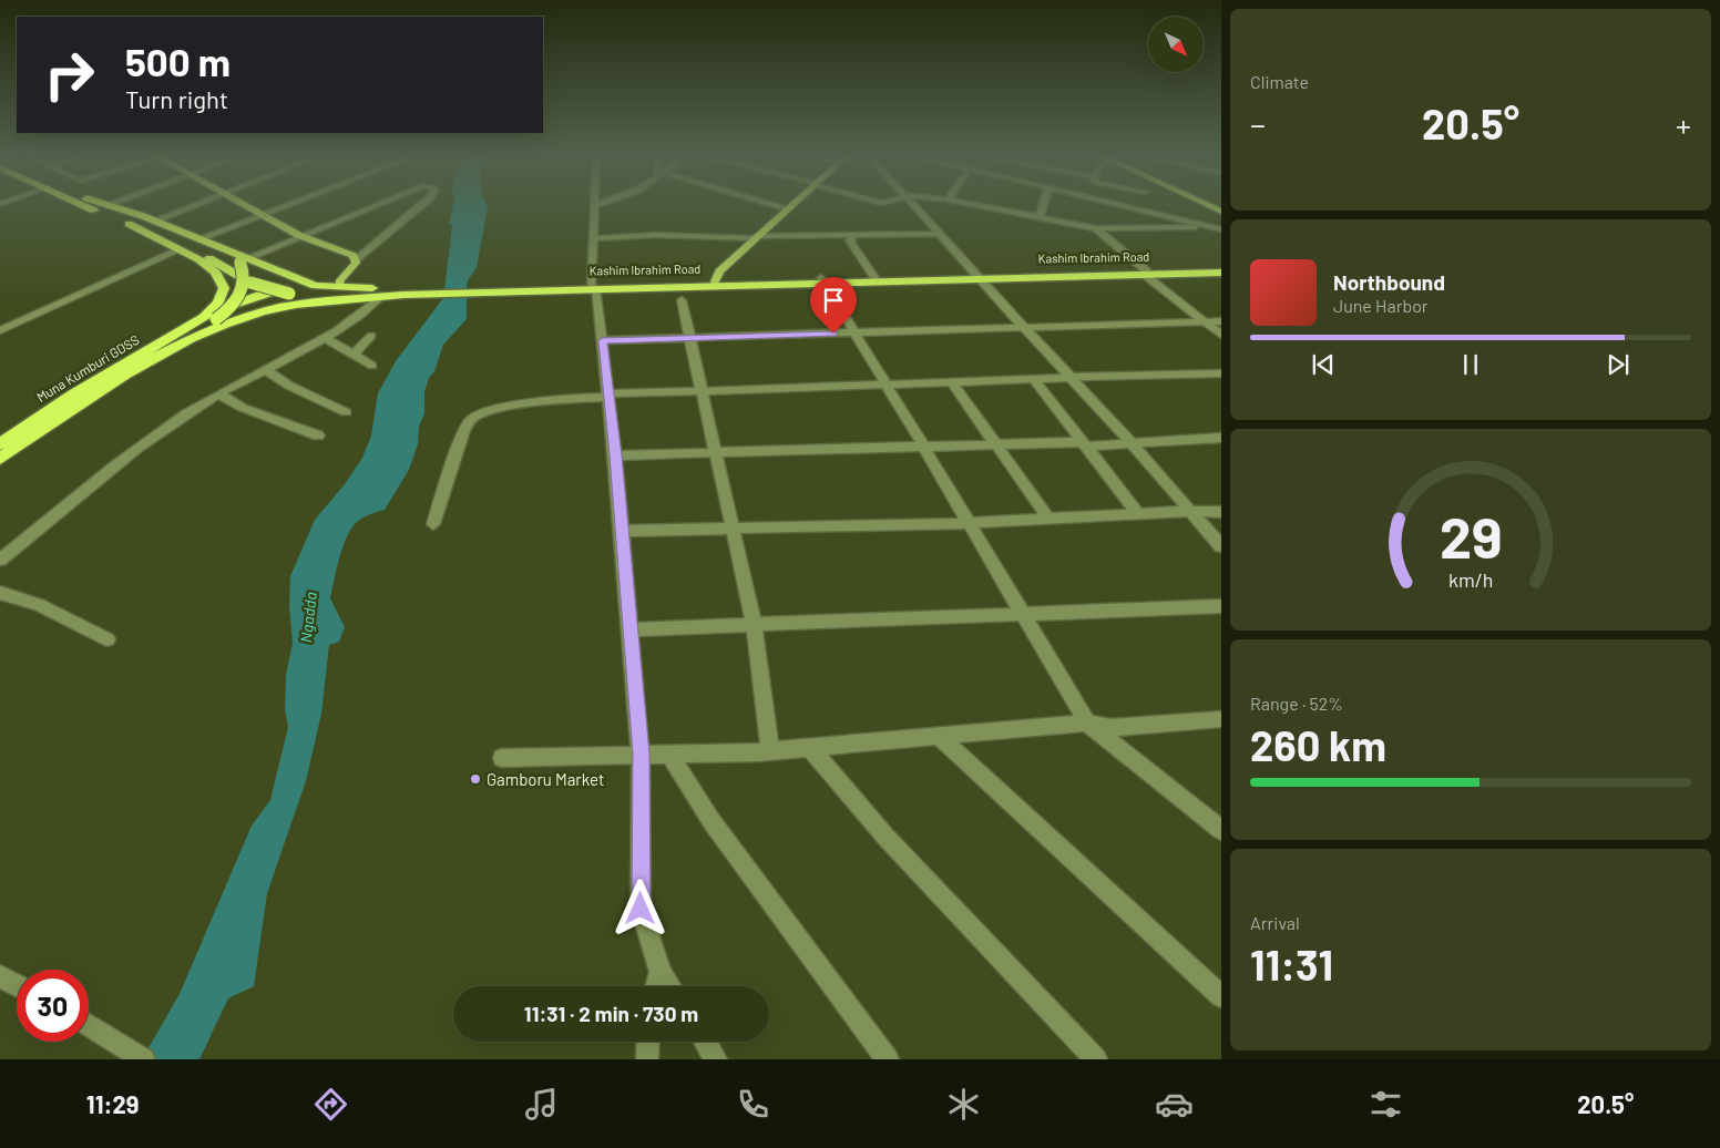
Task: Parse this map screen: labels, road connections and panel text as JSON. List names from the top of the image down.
{
  "streets": {
    "highway": ["Kashim Ibrahim Road", "Muna Kumburi GDSS"]
  },
  "crossings": [
    ["Kashim Ibrahim Road", "Muna Kumburi GDSS"]
  ],
  "water": ["Ngadda"],
  "places": ["Gamboru Market"],
  "north": "bottom right",
  "page": {
    "tile": [
      "Climate",
      ["Range · 52%", "260 km"],
      ["Arrival", "11:31"]
    ],
    "turn": ["500 m", "Turn right"],
    "heat": ["−", "20.5°", "+"],
    "song": ["Northbound", "June Harbor"],
    "limit": "30",
    "trip": "11:31 · 2 min · 730 m",
    "tabs": ["11:29", "20.5°"],
    "gauge": ["29", "km/h"]
  }
}
